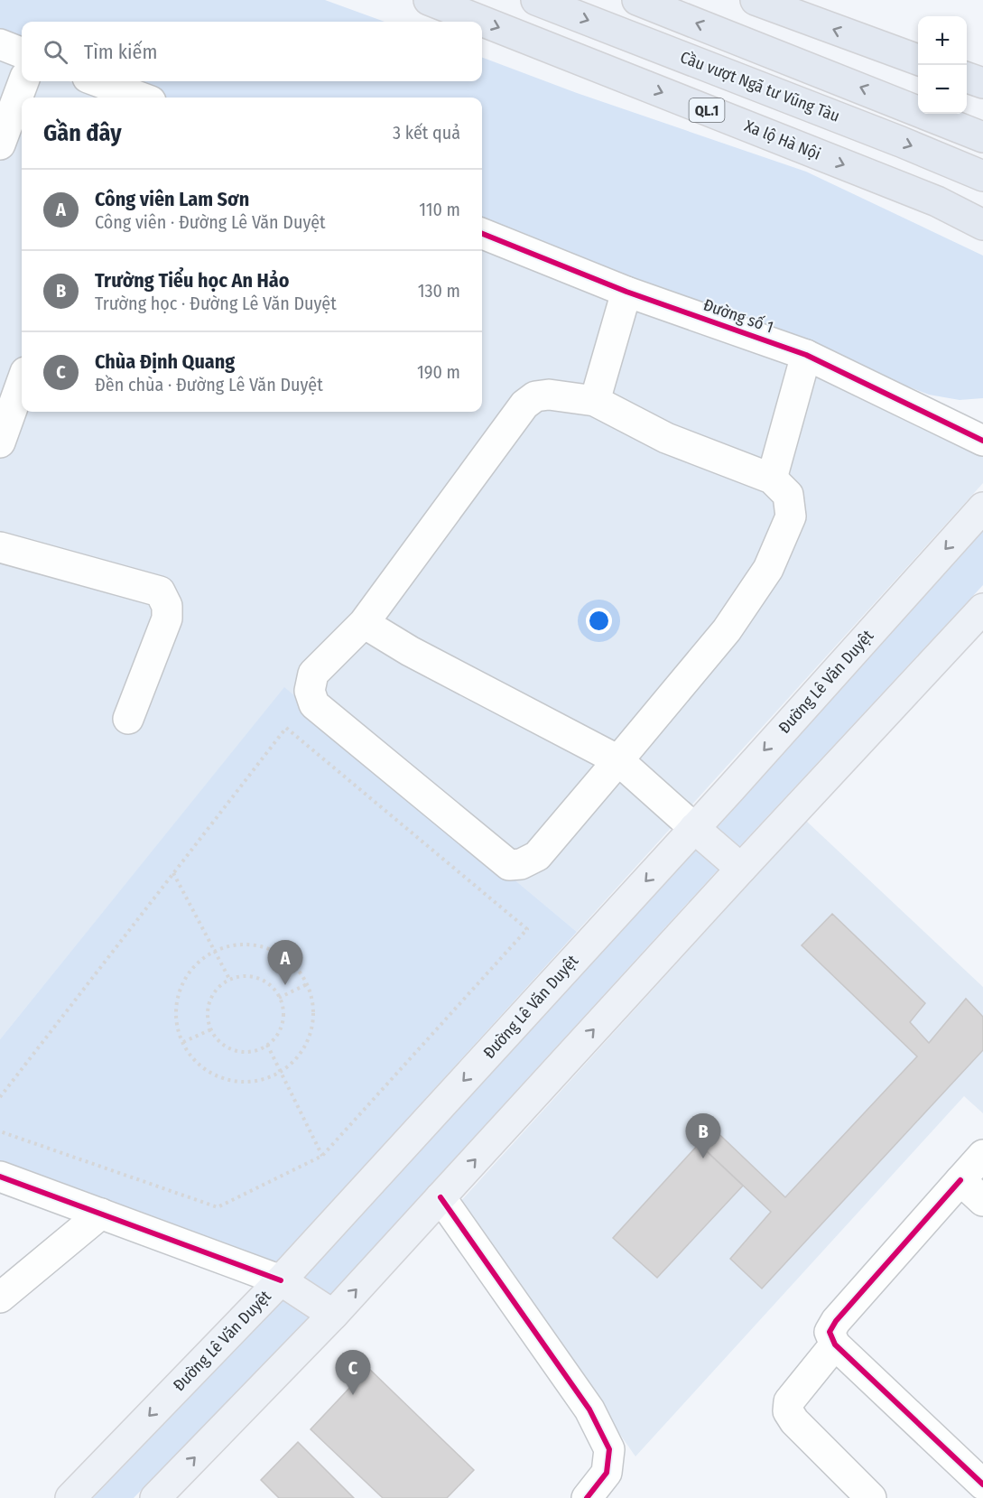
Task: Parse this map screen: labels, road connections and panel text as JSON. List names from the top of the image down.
{
  "streets": {
    "highway": ["Cầu vượt Ngã tư Vũng Tàu", "QL.1", "Xa lộ Hà Nội"],
    "main road": ["Đường Lê Văn Duyệt"],
    "street": ["Đường số 1"]
  },
  "page": {
    "map_buttons": ["+", "−"],
    "search": "Tìm kiếm",
    "heading": ["Gần đây", "3 kết quả"],
    "list": [
      {
        "mark": "A",
        "name": "Công viên Lam Sơn",
        "note": "Công viên · Đường Lê Văn Duyệt",
        "value": "110 m"
      },
      {
        "mark": "B",
        "name": "Trường Tiểu học An Hảo",
        "note": "Trường học · Đường Lê Văn Duyệt",
        "value": "130 m"
      },
      {
        "mark": "C",
        "name": "Chùa Định Quang",
        "note": "Đền chùa · Đường Lê Văn Duyệt",
        "value": "190 m"
      }
    ],
    "pins": ["A", "B", "C"]
  }
}
